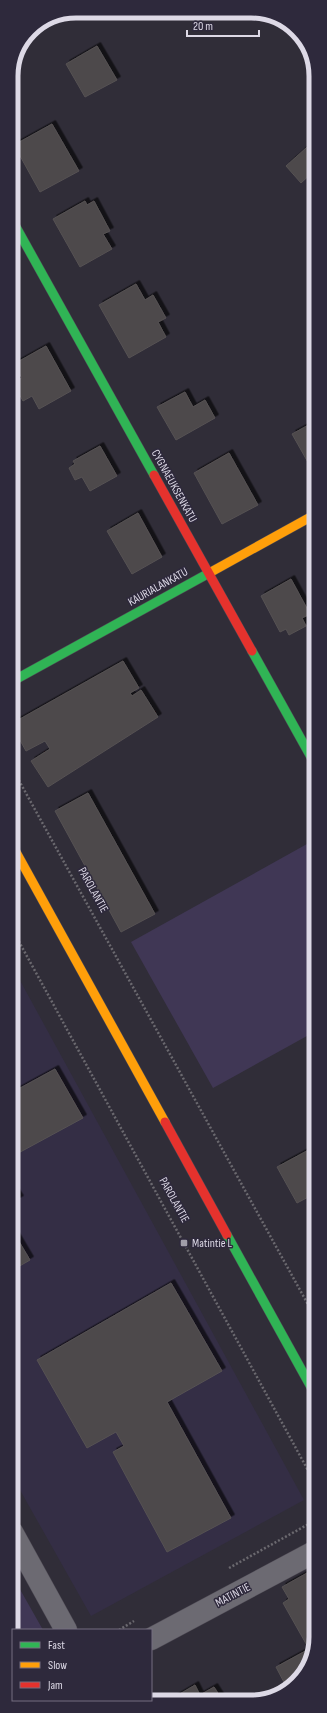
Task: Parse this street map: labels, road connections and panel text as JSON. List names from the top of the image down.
{
  "streets": {
    "street": ["CYGNAEUKSENKATU", "KAURIALANKATU", "MATINTIE"],
    "path": ["PAROLANTIE"]
  },
  "crossings": [
    ["CYGNAEUKSENKATU", "KAURIALANKATU"]
  ],
  "places": {
    "transit": ["Matintie L"]
  },
  "legend": ["Fast", "Slow", "Jam"],
  "scale_bar": "20 m"
}
